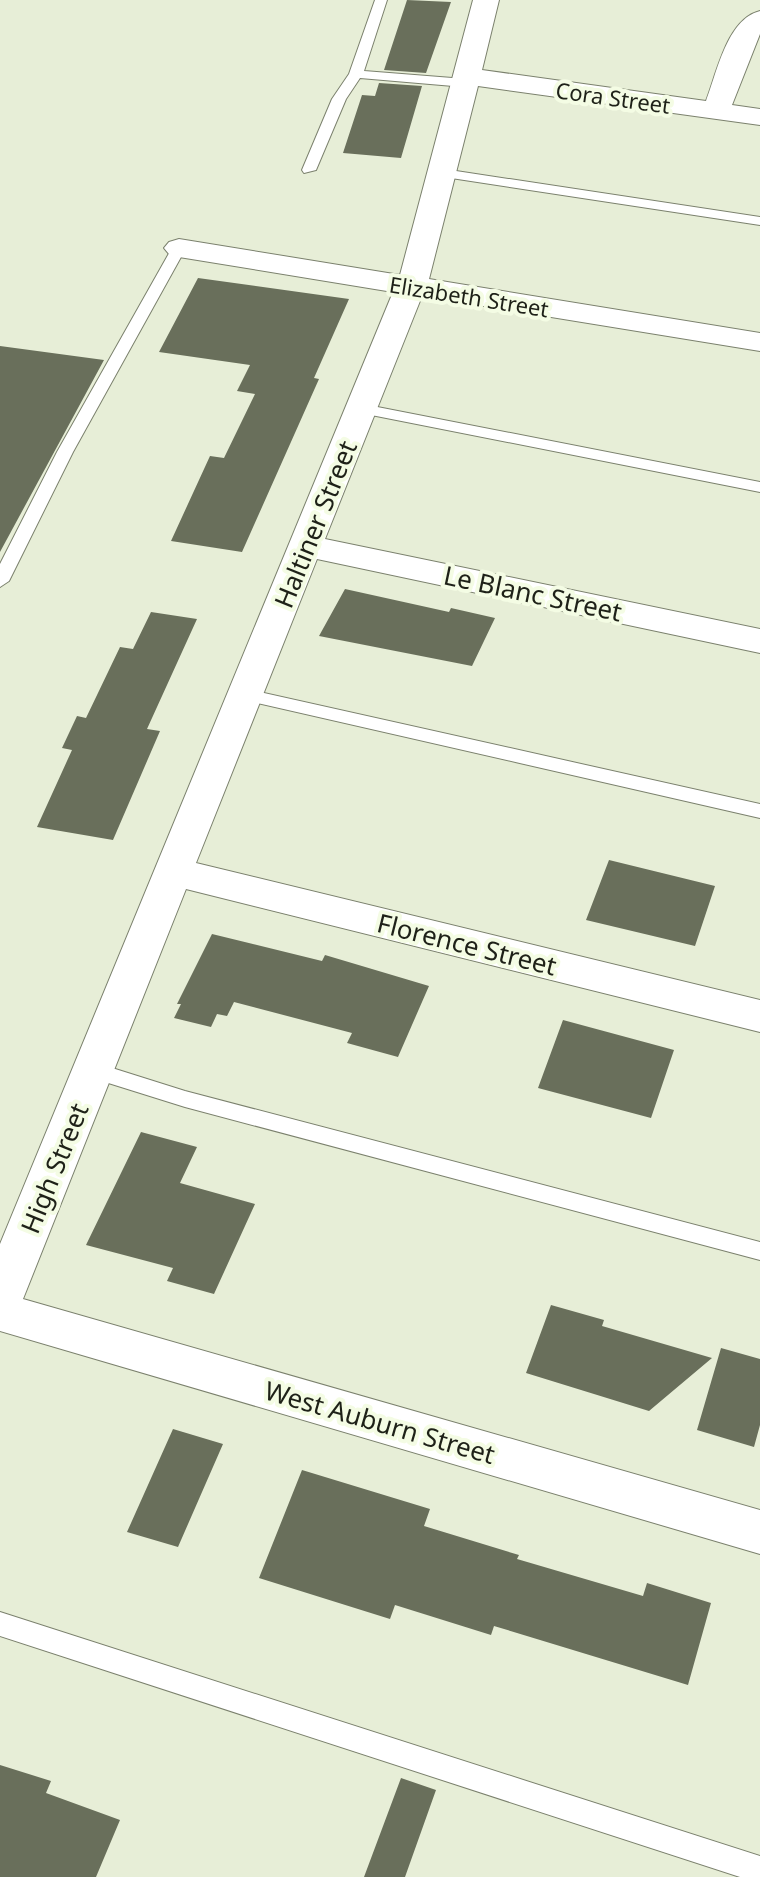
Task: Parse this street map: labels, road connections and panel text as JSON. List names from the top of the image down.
{
  "streets": {
    "street": [
      "Cora Street",
      "Elizabeth Street",
      "Haltiner Street",
      "Le Blanc Street",
      "Florence Street",
      "High Street",
      "West Auburn Street"
    ]
  },
  "crossings": [
    ["Cora Street", "Haltiner Street"],
    ["Elizabeth Street", "Haltiner Street"],
    ["Haltiner Street", "Le Blanc Street"],
    ["Haltiner Street", "Florence Street"],
    ["Haltiner Street", "High Street"]
  ]
}
